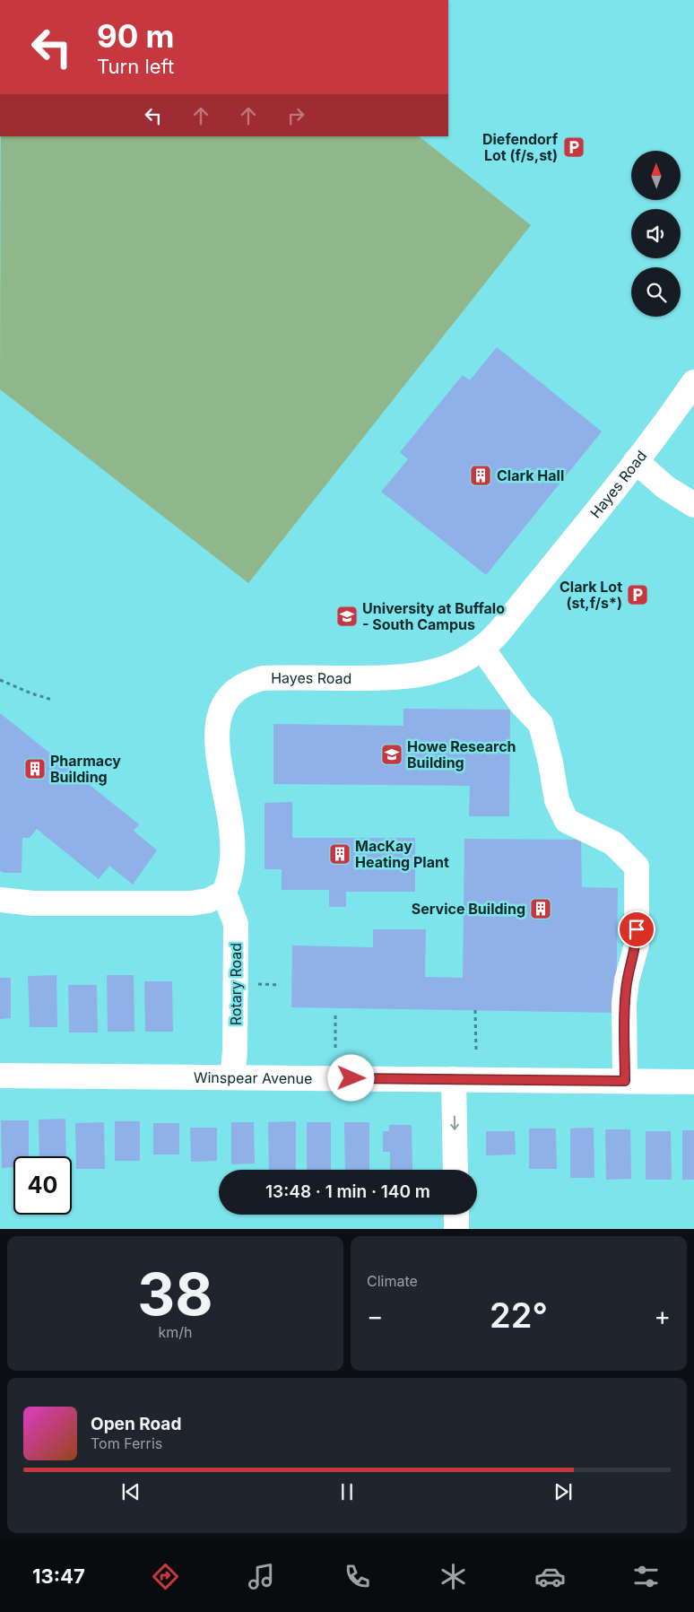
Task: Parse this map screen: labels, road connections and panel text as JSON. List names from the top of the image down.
{
  "streets": {
    "street": ["Hayes Road", "Rotary Road", "Winspear Avenue"]
  },
  "crossings": [
    ["Hayes Road", "Rotary Road"],
    ["Rotary Road", "Winspear Avenue"]
  ],
  "places": {
    "parking": ["Diefendorf Lot (f/s,st)", "Clark Lot (st,f/s*)"],
    "building": [
      "Clark Hall",
      "Pharmacy Building",
      "MacKay Heating Plant",
      "Service Building"
    ],
    "school or university": ["University at Buffalo - South Campus", "Howe Research Building"]
  },
  "north": "top",
  "page": {
    "turn": ["90 m", "Turn left"],
    "limit": "40",
    "trip": "13:48 · 1 min · 140 m",
    "tile": [
      ["38", "km/h"],
      "Climate"
    ],
    "heat": ["−", "22°", "+"],
    "song": ["Open Road", "Tom Ferris"],
    "tabs": "13:47"
  }
}
